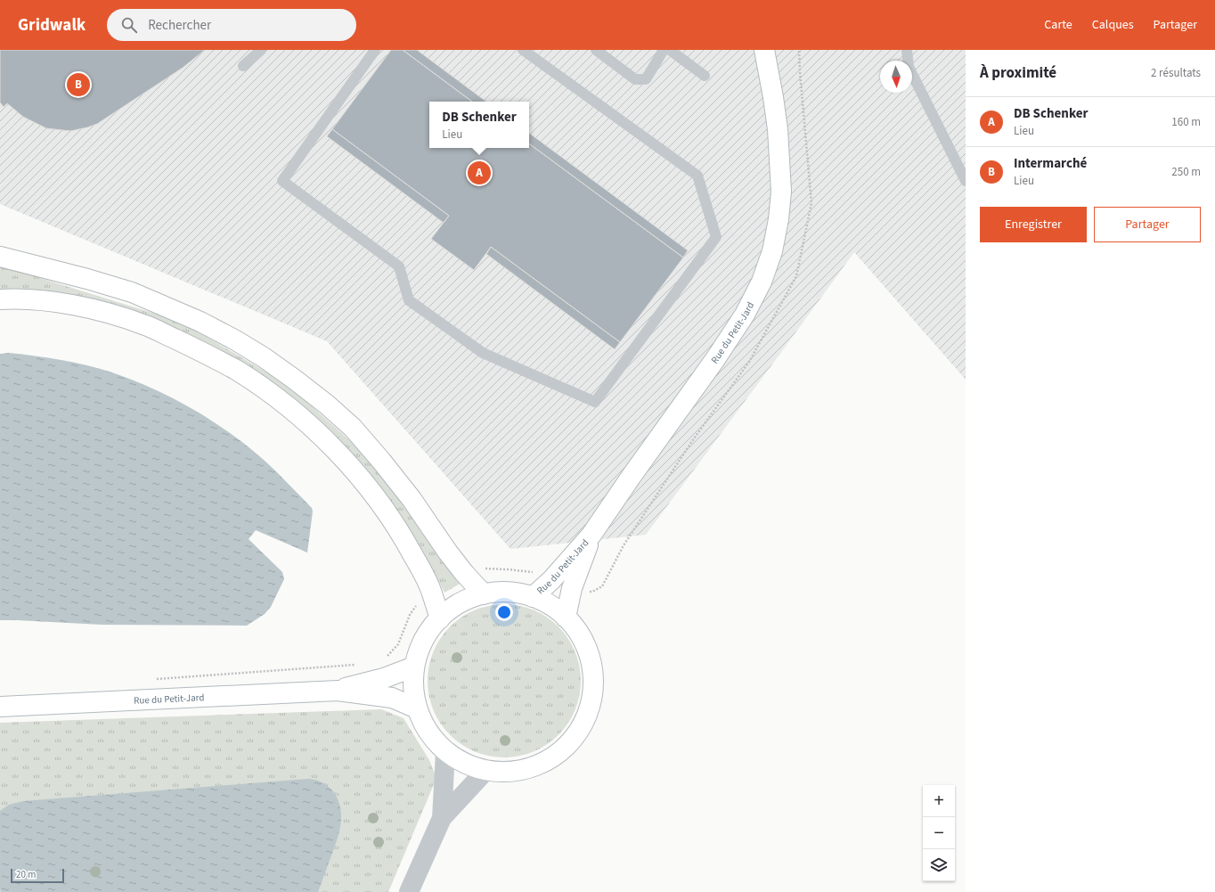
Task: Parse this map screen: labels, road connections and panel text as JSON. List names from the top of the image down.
{
  "streets": {
    "main road": ["Rue du Petit-Jard"]
  },
  "scale_bar": "20 m",
  "north": "bottom",
  "page": {
    "header": "Gridwalk",
    "search": "Rechercher",
    "nav": ["Carte", "Calques", "Partager"],
    "heading": ["À proximité", "2 résultats"],
    "pins": ["B", "A"],
    "list": [
      {
        "mark": "A",
        "name": "DB Schenker",
        "note": "Lieu",
        "value": "160 m"
      },
      {
        "mark": "B",
        "name": "Intermarché",
        "note": "Lieu",
        "value": "250 m"
      }
    ],
    "popup": ["DB Schenker", "Lieu"],
    "buttons": ["Enregistrer", "Partager"],
    "map_buttons": ["+", "−"],
    "scale": "20 m"
  }
}
